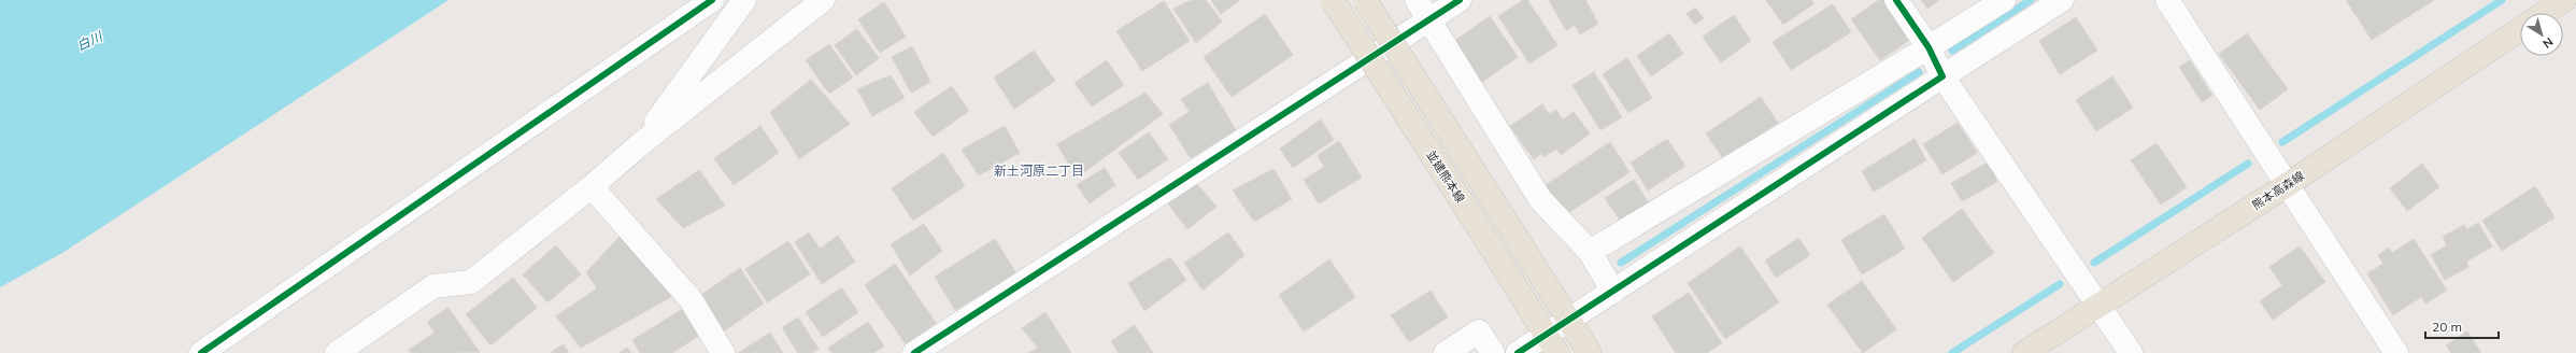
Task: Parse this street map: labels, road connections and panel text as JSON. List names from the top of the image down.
{
  "streets": {
    "main road": ["並建熊本線", "熊本高森線"]
  },
  "districts": ["新土河原二丁目"],
  "water": ["白川"],
  "scale_bar": "20 m",
  "north": "bottom right"
}
